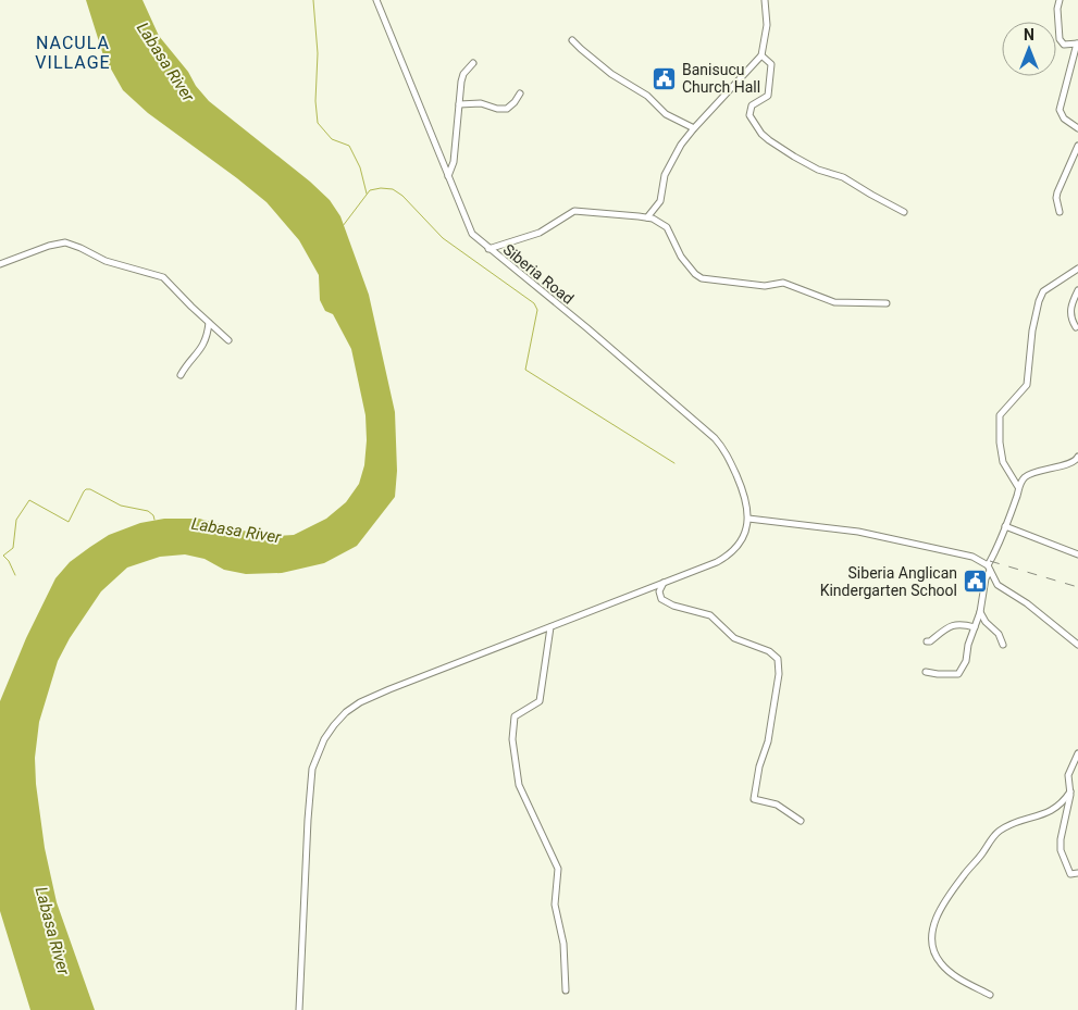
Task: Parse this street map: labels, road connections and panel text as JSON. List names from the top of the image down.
{
  "streets": {
    "street": ["Siberia Road"]
  },
  "districts": ["NACULA VILLAGE"],
  "water": ["Labasa River"],
  "places": {
    "public building": ["Banisucu Church Hall", "Siberia Anglican Kindergarten School"]
  },
  "north": "top"
}
